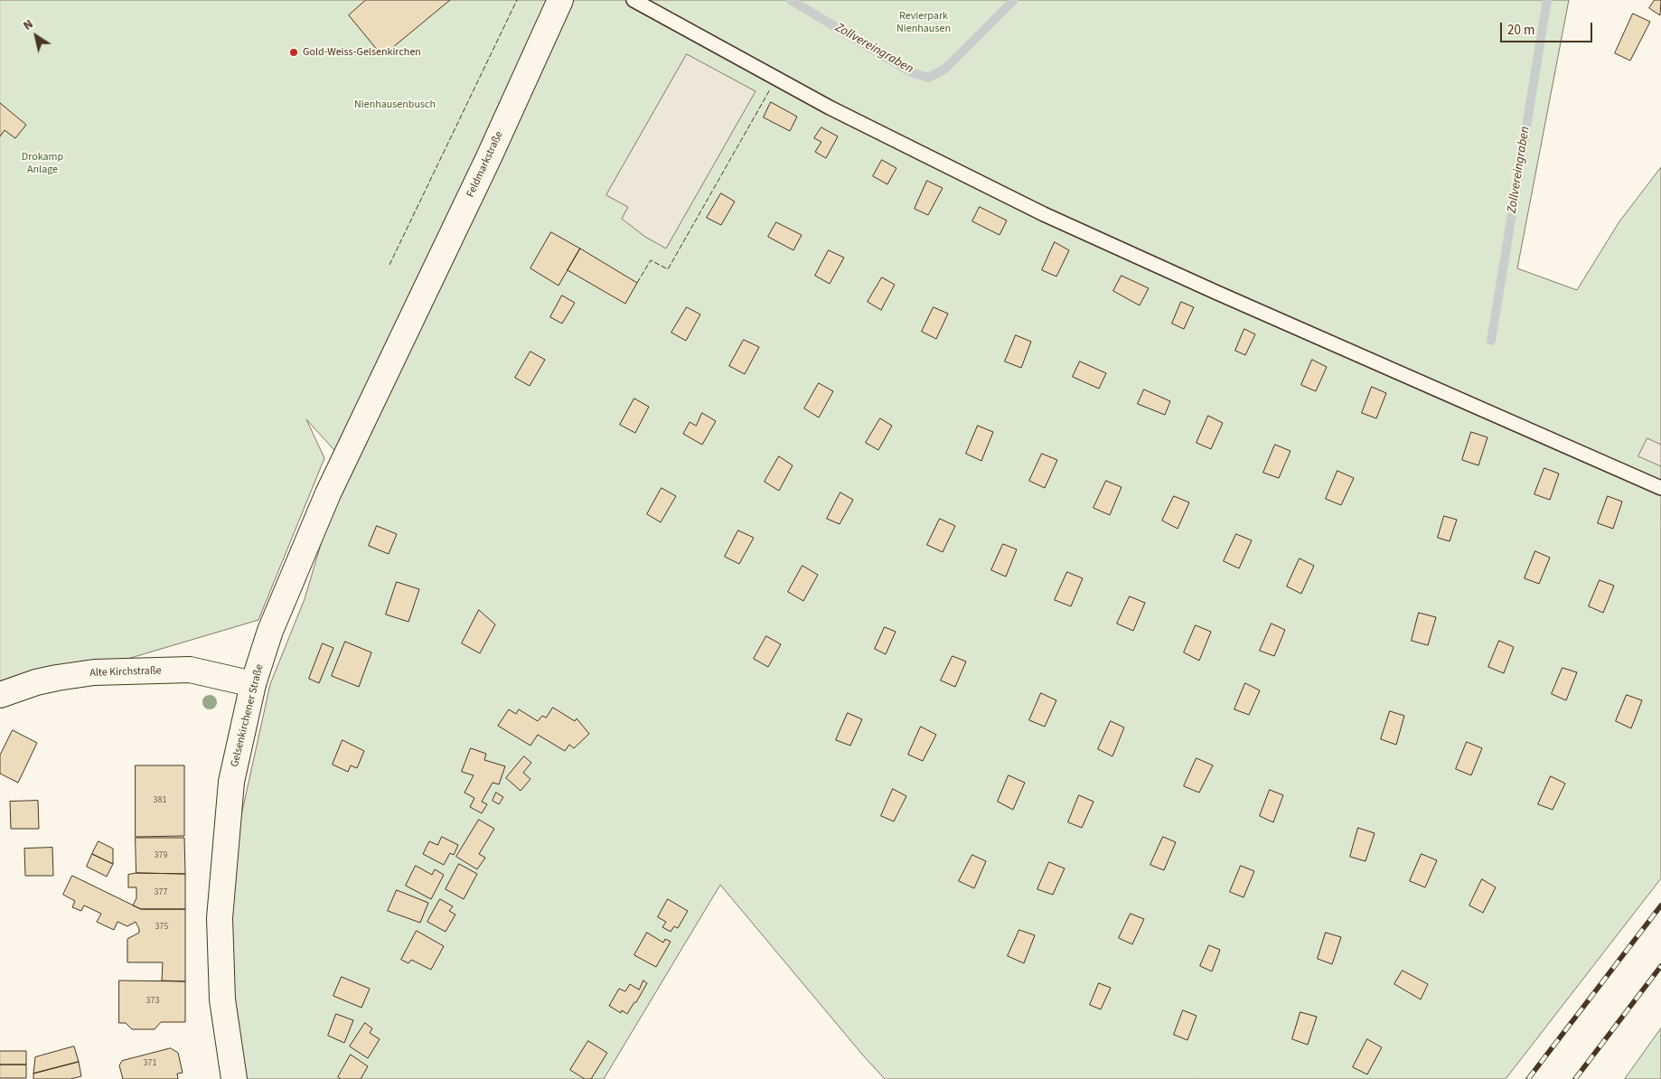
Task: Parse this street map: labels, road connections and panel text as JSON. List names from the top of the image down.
{
  "streets": {
    "street": ["Feldmarkstraße", "Alte Kirchstraße", "Gelsenkirchener Straße"]
  },
  "crossings": [
    ["Feldmarkstraße", "Gelsenkirchener Straße"],
    ["Alte Kirchstraße", "Gelsenkirchener Straße"]
  ],
  "water": ["Zollvereingraben"],
  "parks": ["Revierpark Nienhausen", "Nienhausenbusch", "Drokamp Anlage"],
  "places": ["Gold-Weiss-Gelsenkirchen"],
  "house_numbers": [
    "381",
    "379",
    "377",
    "375",
    "373",
    "371"
  ],
  "scale_bar": "20 m",
  "north": "top left"
}
